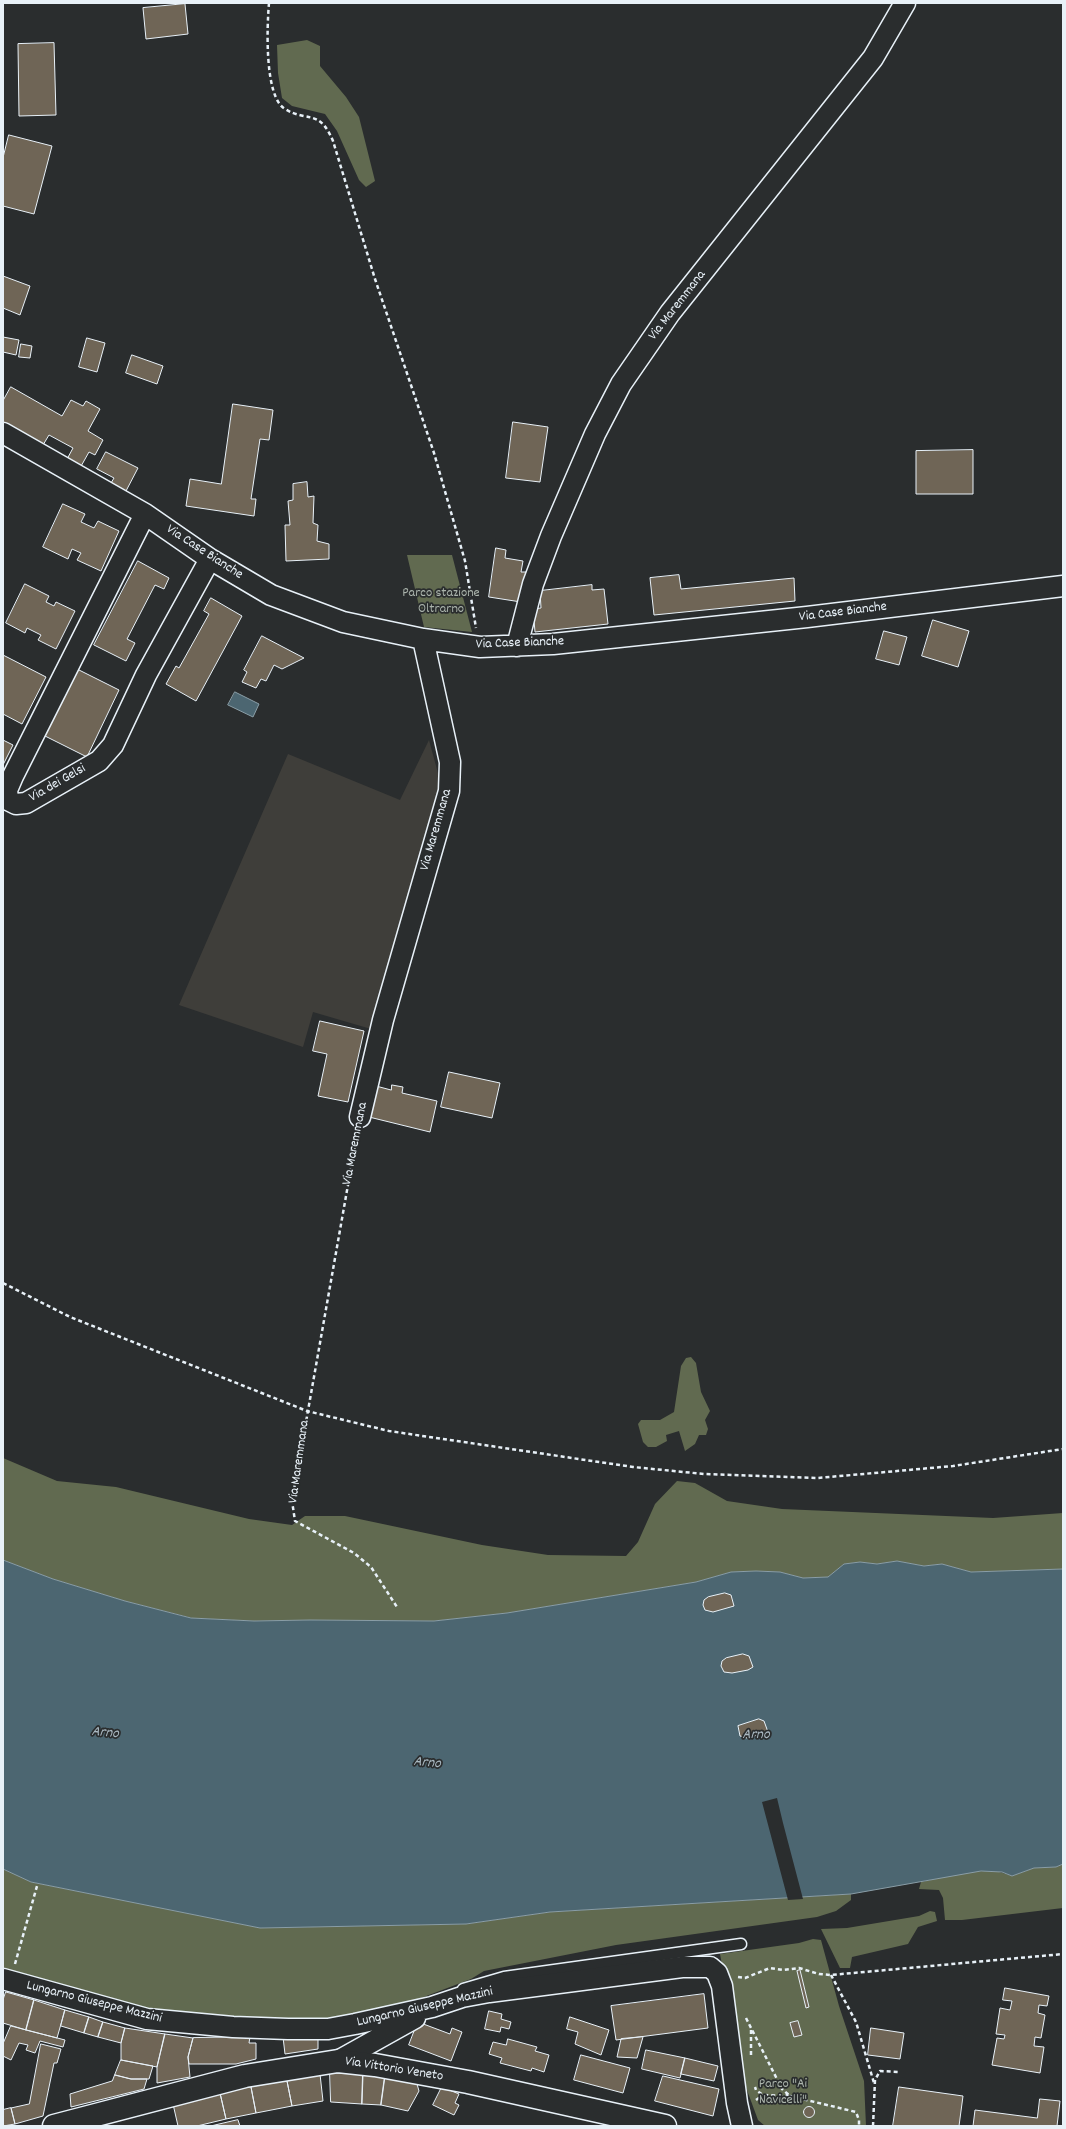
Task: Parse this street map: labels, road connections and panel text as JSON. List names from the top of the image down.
{
  "streets": {
    "street": [
      "Via Maremmana",
      "Via Case Bianche",
      "Via dei Gelsi",
      "Lungarno Giuseppe Mazzini",
      "Via Vittorio Veneto"
    ]
  },
  "crossings": [
    ["Via Maremmana", "Via Case Bianche"],
    ["Via Case Bianche", "Via dei Gelsi"]
  ],
  "water": ["Arno"],
  "parks": ["Parco stazione Oltrarno", "Parco \"Ai Navicelli\""]
}
